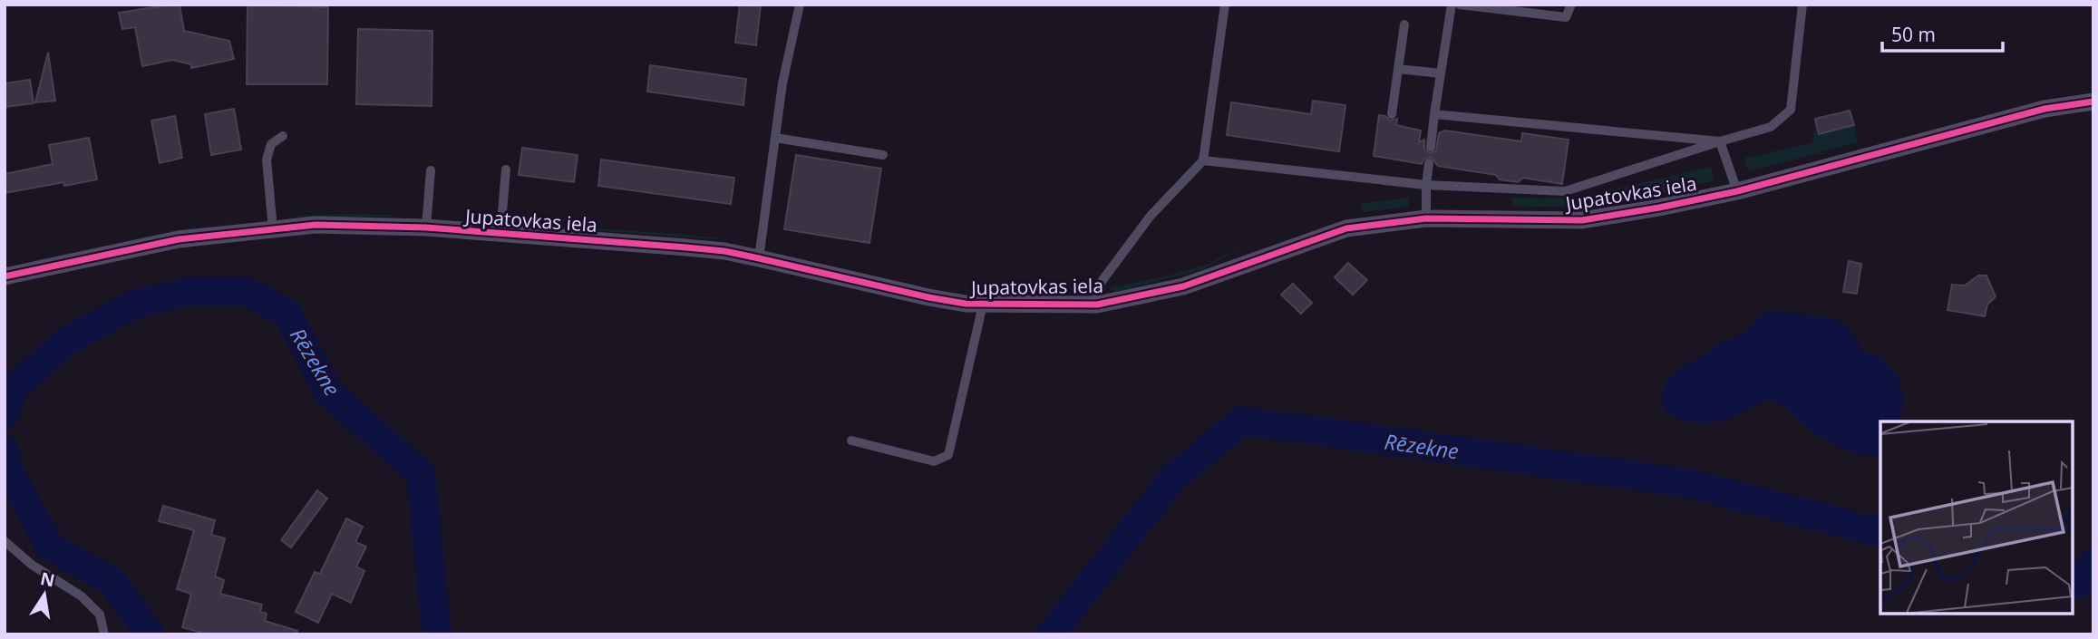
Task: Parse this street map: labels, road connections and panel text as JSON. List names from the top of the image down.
{
  "streets": {
    "street": ["Jupatovkas iela"]
  },
  "water": ["Rēzekne"],
  "scale_bar": "50 m",
  "north": "top"
}
